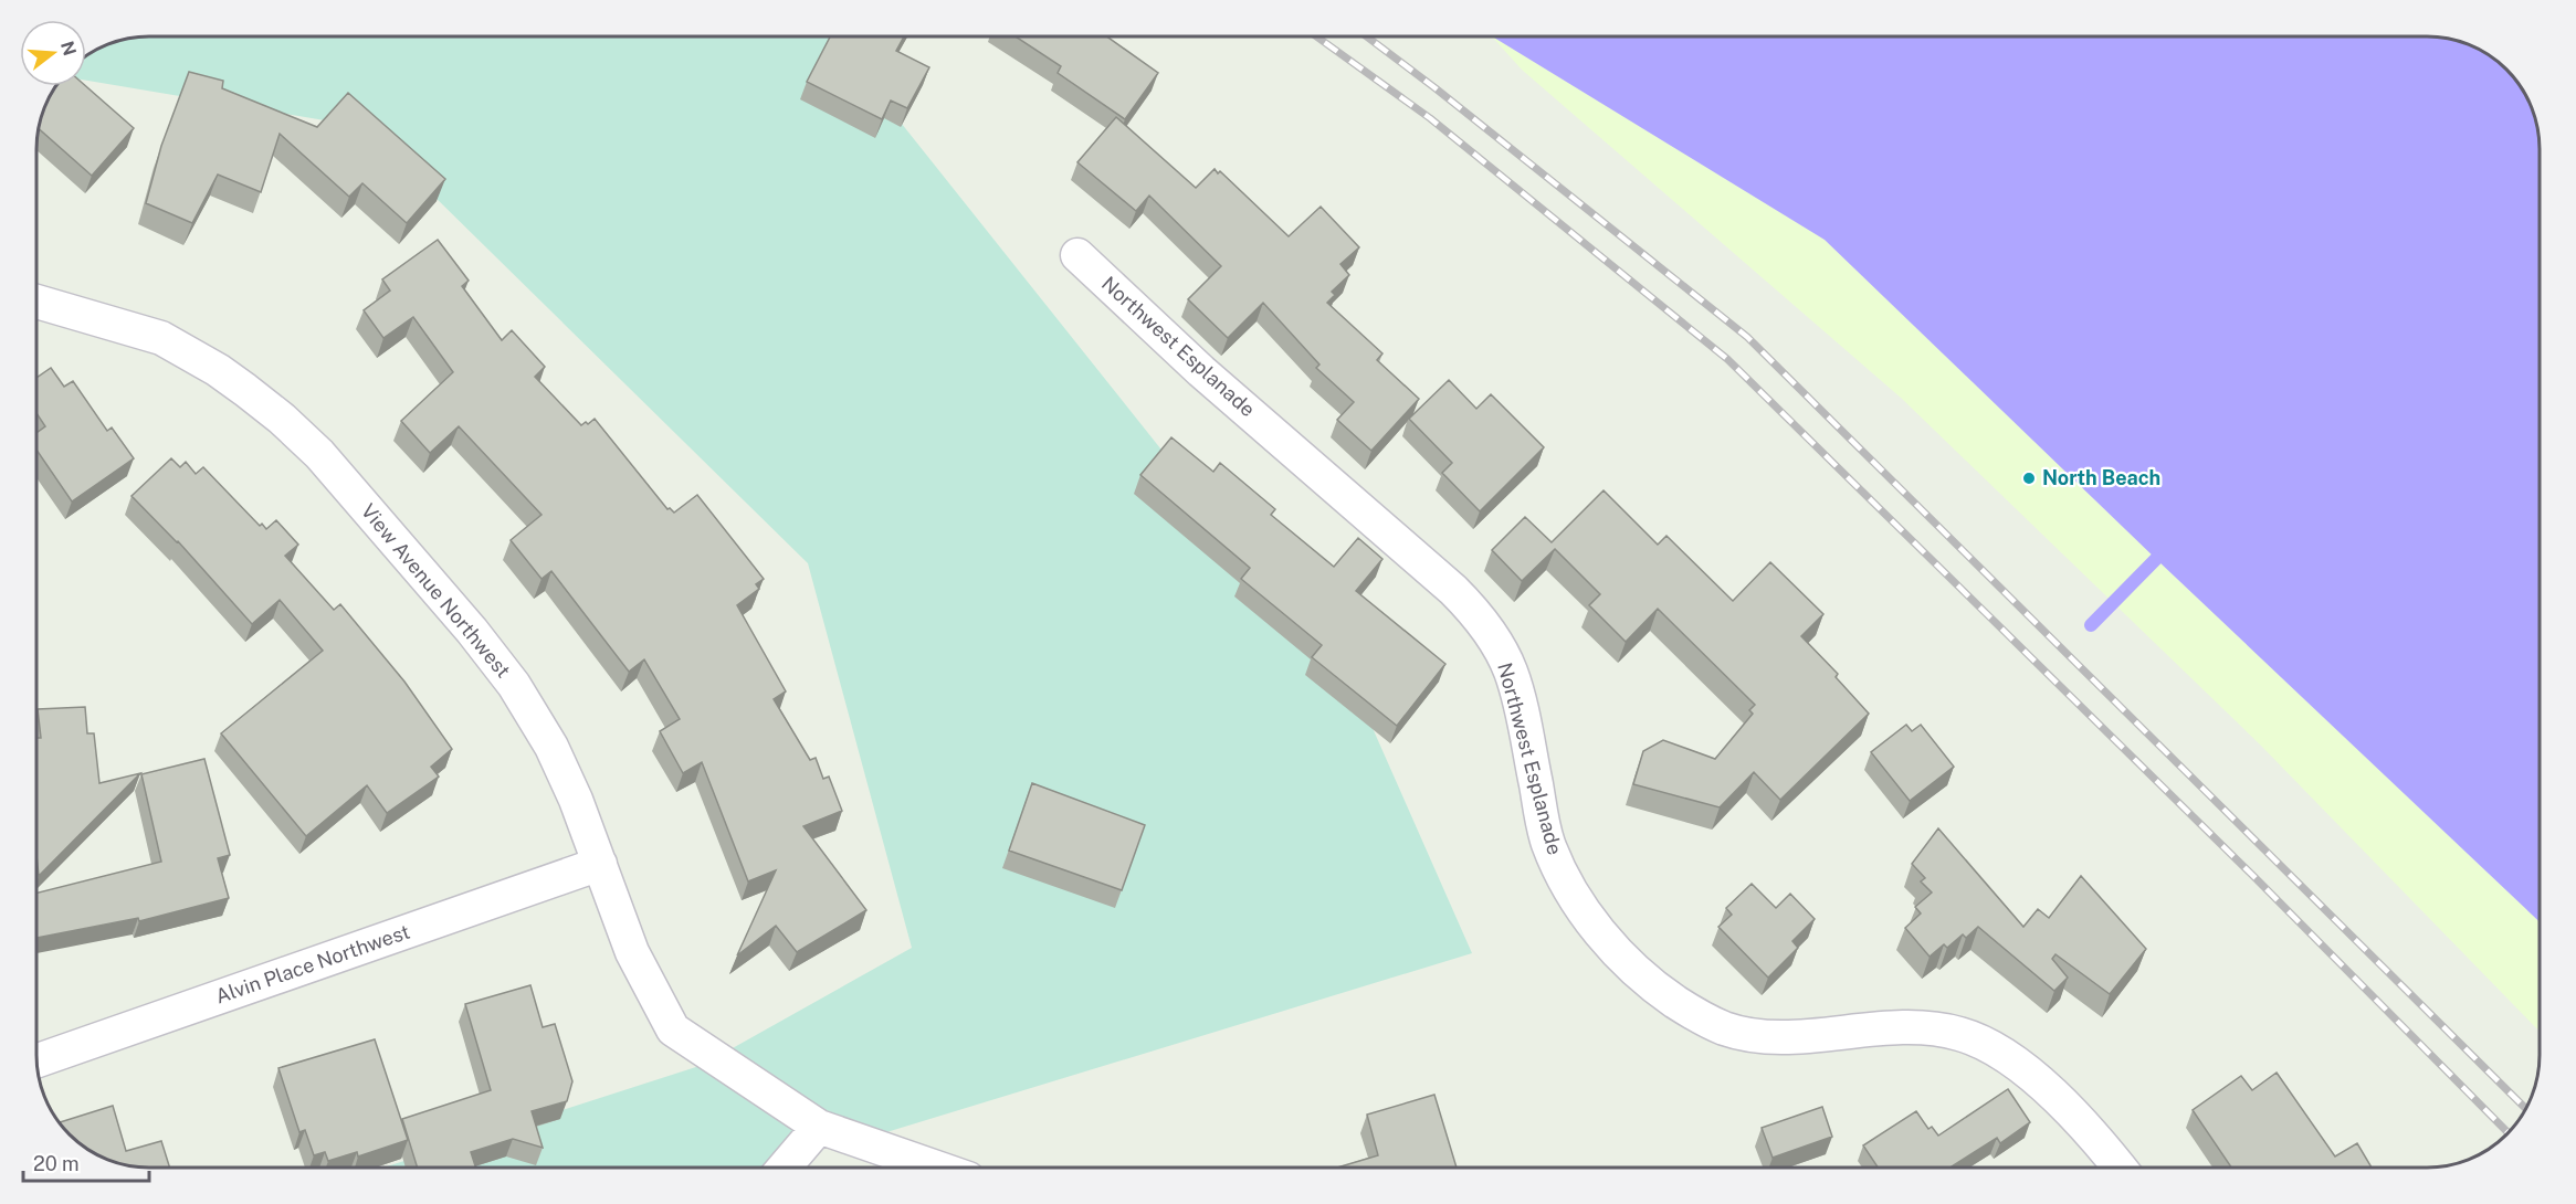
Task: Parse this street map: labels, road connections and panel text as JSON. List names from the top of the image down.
{
  "streets": {
    "street": ["Northwest Esplanade", "View Avenue Northwest", "Alvin Place Northwest"]
  },
  "crossings": [
    ["View Avenue Northwest", "Alvin Place Northwest"]
  ],
  "places": ["North Beach"],
  "scale_bar": "20 m",
  "north": "right"
}
